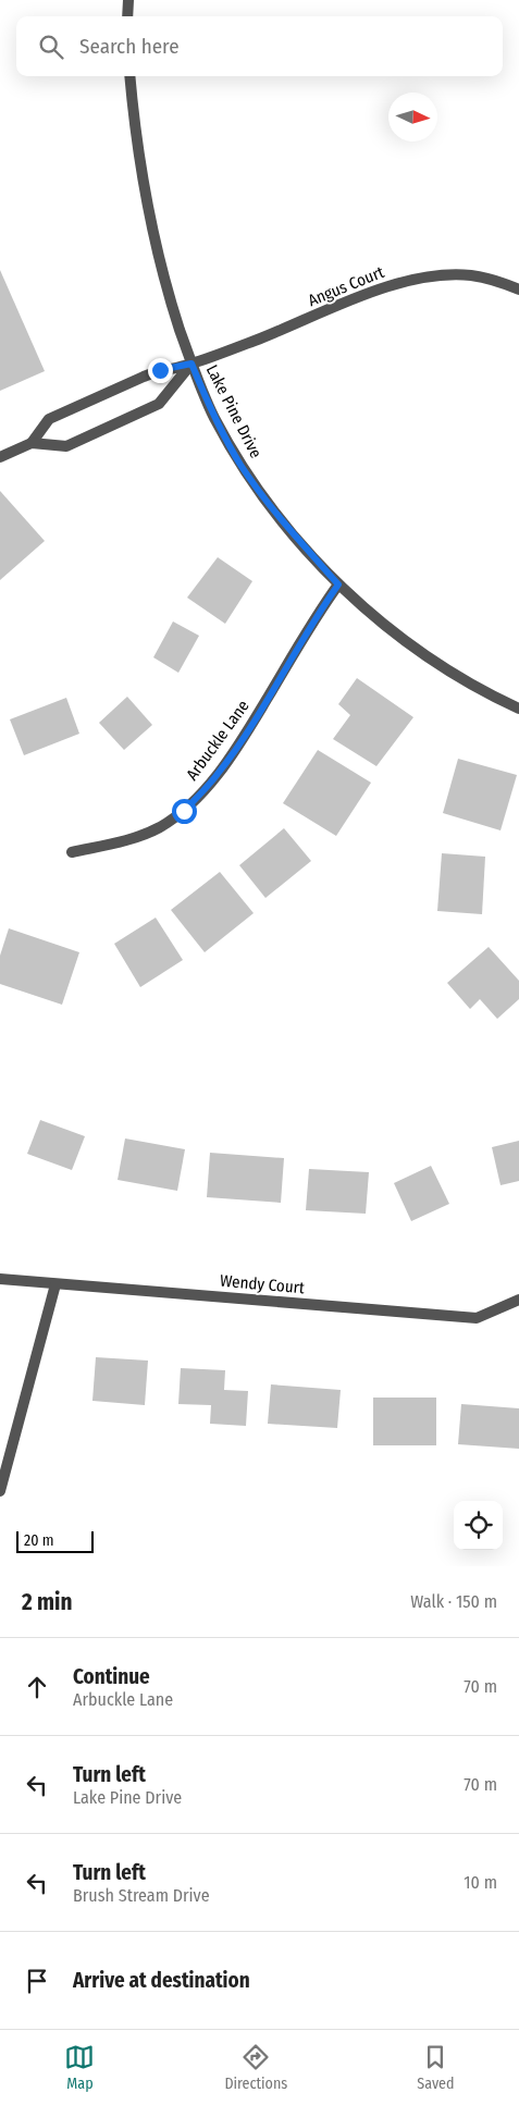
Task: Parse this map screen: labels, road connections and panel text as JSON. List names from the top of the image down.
{
  "streets": {
    "street": [
      "Angus Court",
      "Lake Pine Drive",
      "Arbuckle Lane",
      "Wendy Court"
    ]
  },
  "crossings": [
    ["Angus Court", "Lake Pine Drive"],
    ["Lake Pine Drive", "Arbuckle Lane"]
  ],
  "scale_bar": "20 m",
  "north": "right",
  "page": {
    "search": "Search here",
    "scale": "20 m",
    "heading": ["2 min", "Walk · 150 m"],
    "list": [
      ["Continue", "Arbuckle Lane", "70 m"],
      ["Turn left", "Lake Pine Drive", "70 m"],
      ["Turn left", "Brush Stream Drive", "10 m"],
      "Arrive at destination"
    ],
    "nav": ["Map", "Directions", "Saved"]
  }
}
